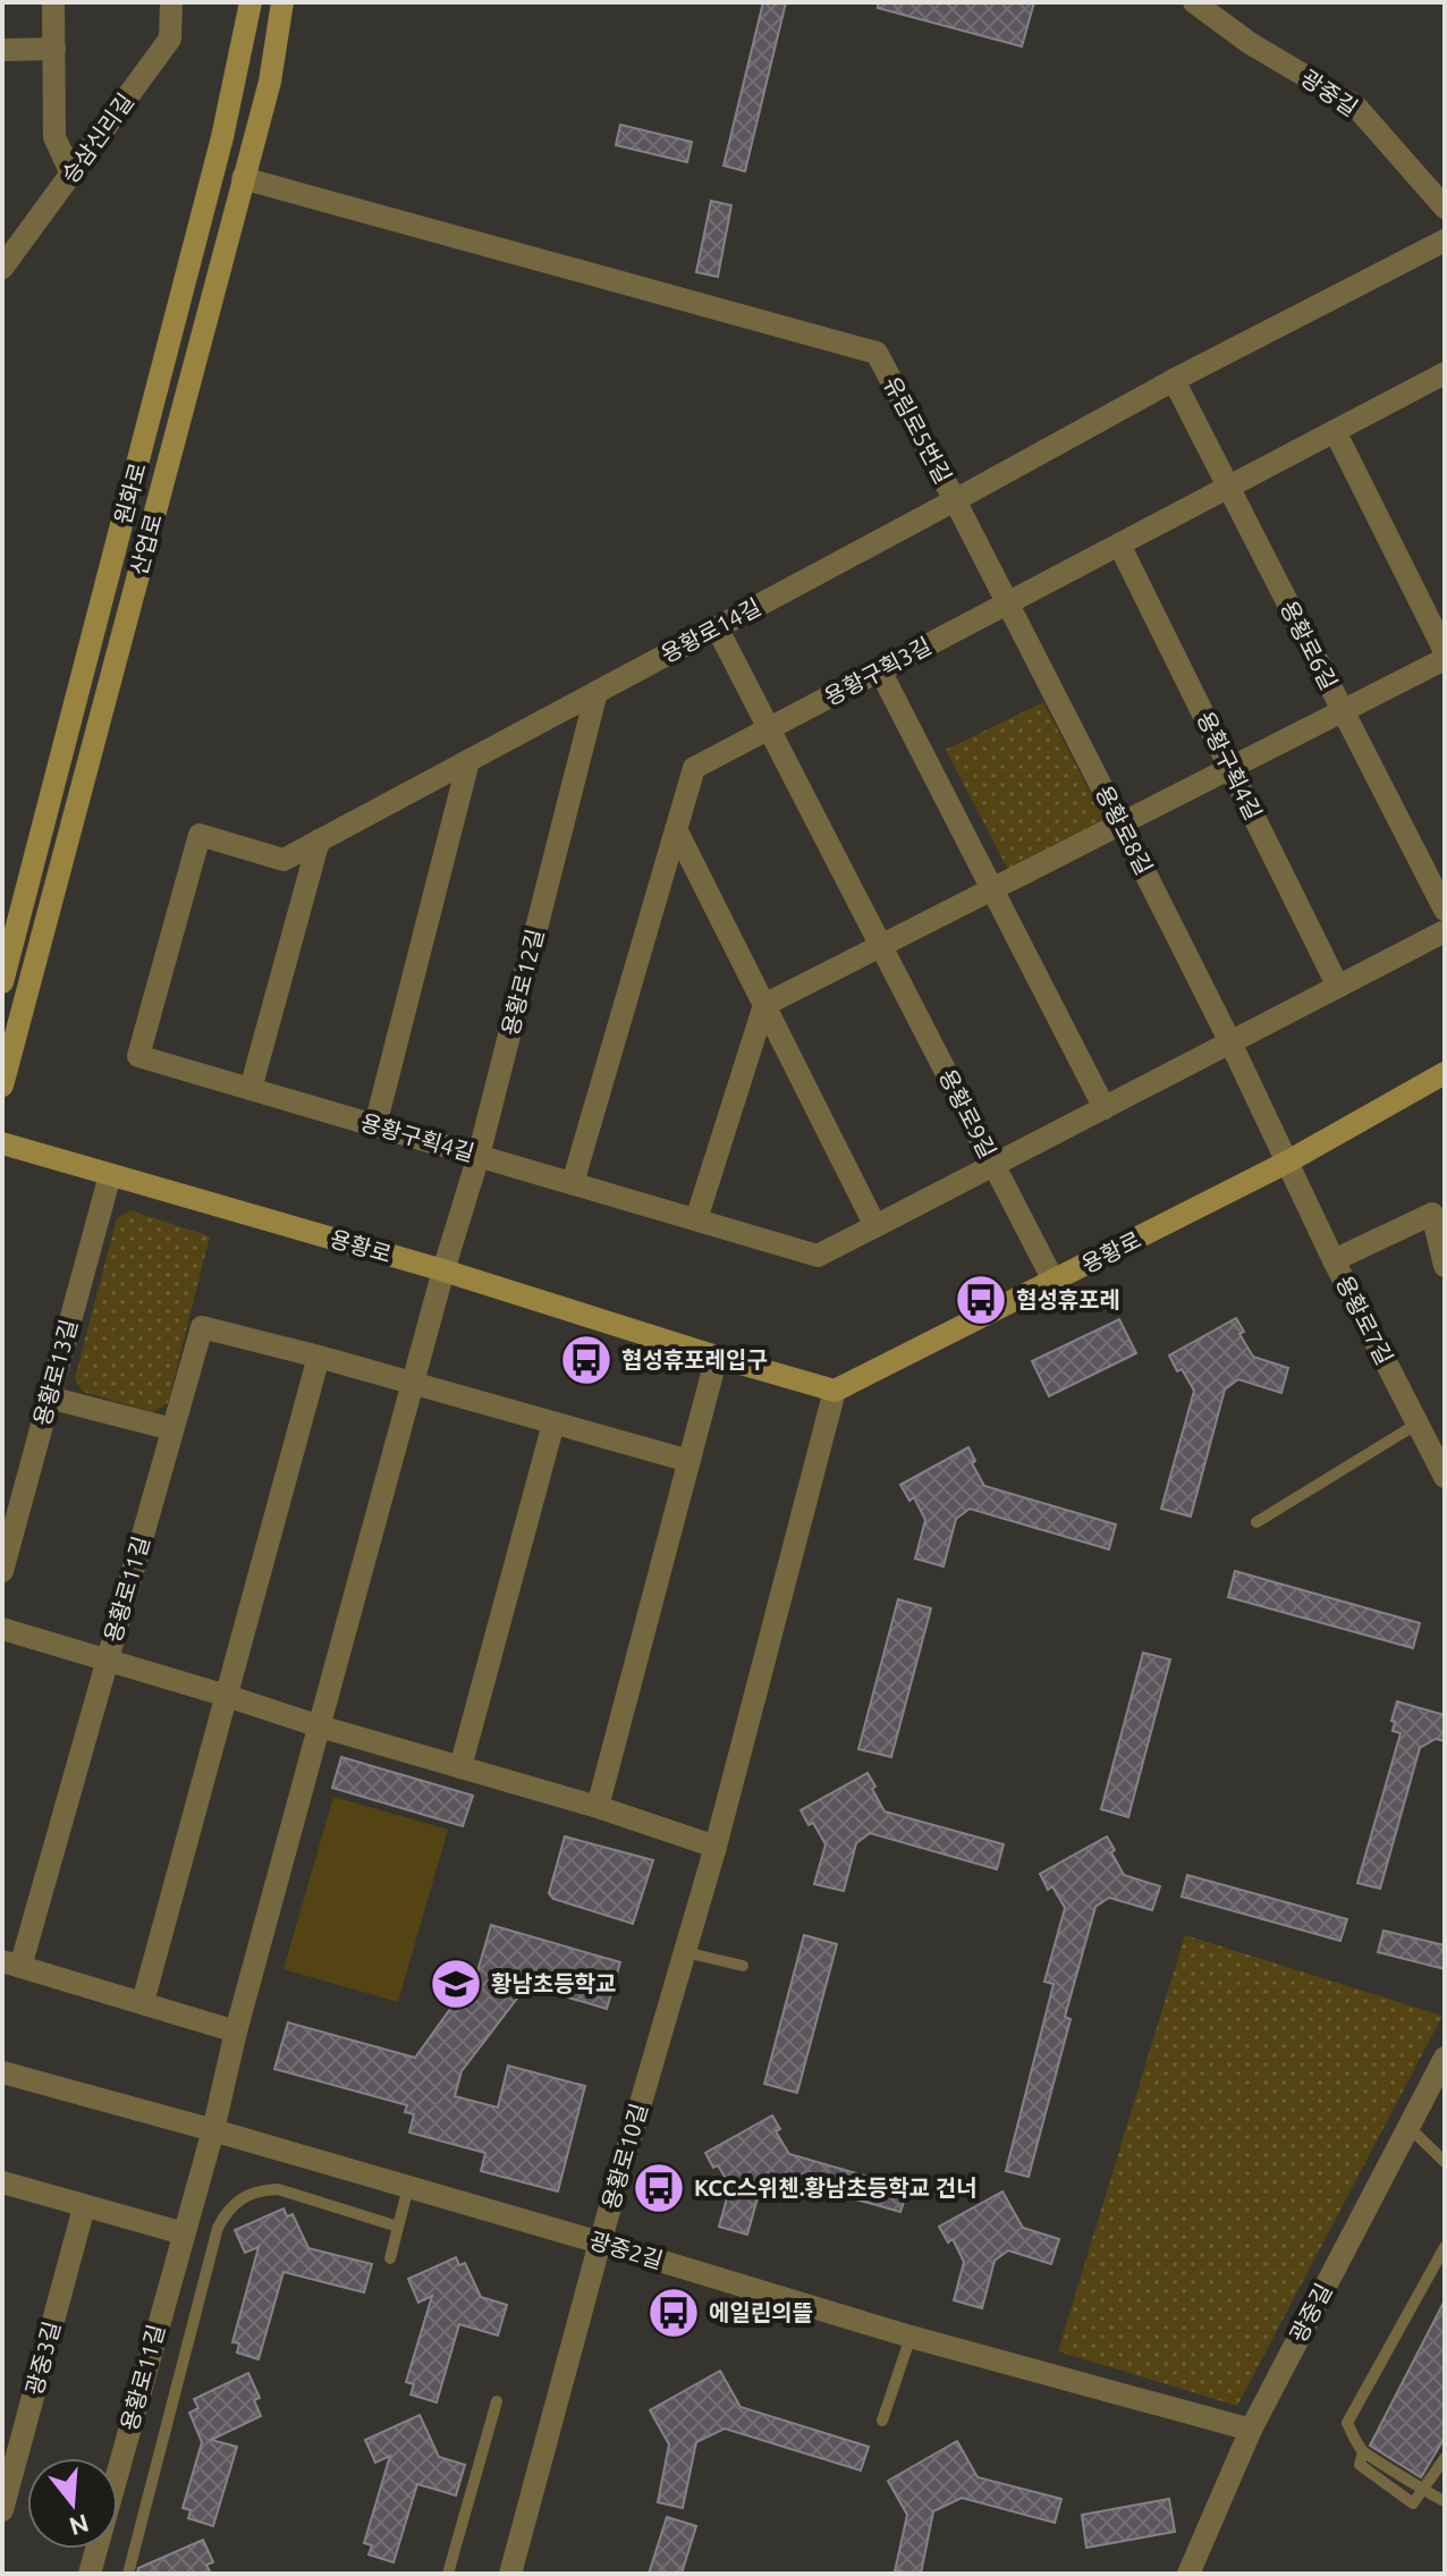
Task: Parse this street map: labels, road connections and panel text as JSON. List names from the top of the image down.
{
  "streets": {
    "street": [
      "광중길",
      "승삼신리길",
      "유림로5번길",
      "원화로",
      "산업로",
      "용황로14길",
      "용황로6길",
      "용황구획3길",
      "용황구획4길",
      "용황로8길",
      "용황로12길",
      "용황로9길",
      "용황로",
      "용황로7길",
      "용황로13길",
      "용황로11길",
      "용황로10길",
      "광중2길",
      "광중3길"
    ]
  },
  "crossings": [
    ["광중길", "광중2길"],
    ["유림로5번길", "산업로"],
    ["유림로5번길", "용황로14길"],
    ["유림로5번길", "용황로6길"],
    ["유림로5번길", "용황로8길"],
    ["용황로14길", "용황구획4길"],
    ["용황로14길", "용황로8길"],
    ["용황로14길", "용황로12길"],
    ["용황로14길", "용황로9길"],
    ["용황로6길", "용황구획3길"],
    ["용황구획3길", "용황구획4길"],
    ["용황구획3길", "용황로8길"],
    ["용황구획3길", "용황로9길"],
    ["용황구획4길", "용황로8길"],
    ["용황구획4길", "용황로12길"],
    ["용황구획4길", "용황로9길"],
    ["용황로8길", "용황로"],
    ["용황로8길", "용황로7길"],
    ["용황로12길", "용황로"],
    ["용황로12길", "용황로11길"],
    ["용황로9길", "용황로"],
    ["용황로", "용황로7길"],
    ["용황로", "용황로13길"],
    ["용황로", "용황로11길"],
    ["용황로", "용황로10길"],
    ["용황로11길", "광중2길"],
    ["용황로10길", "광중2길"]
  ],
  "places": {
    "bus stop": [
      "협성휴포레",
      "협성휴포레입구",
      "KCC스위첸.황남초등학교 건너",
      "에일린의뜰"
    ],
    "school or university": ["황남초등학교"]
  },
  "north": "bottom"
}
